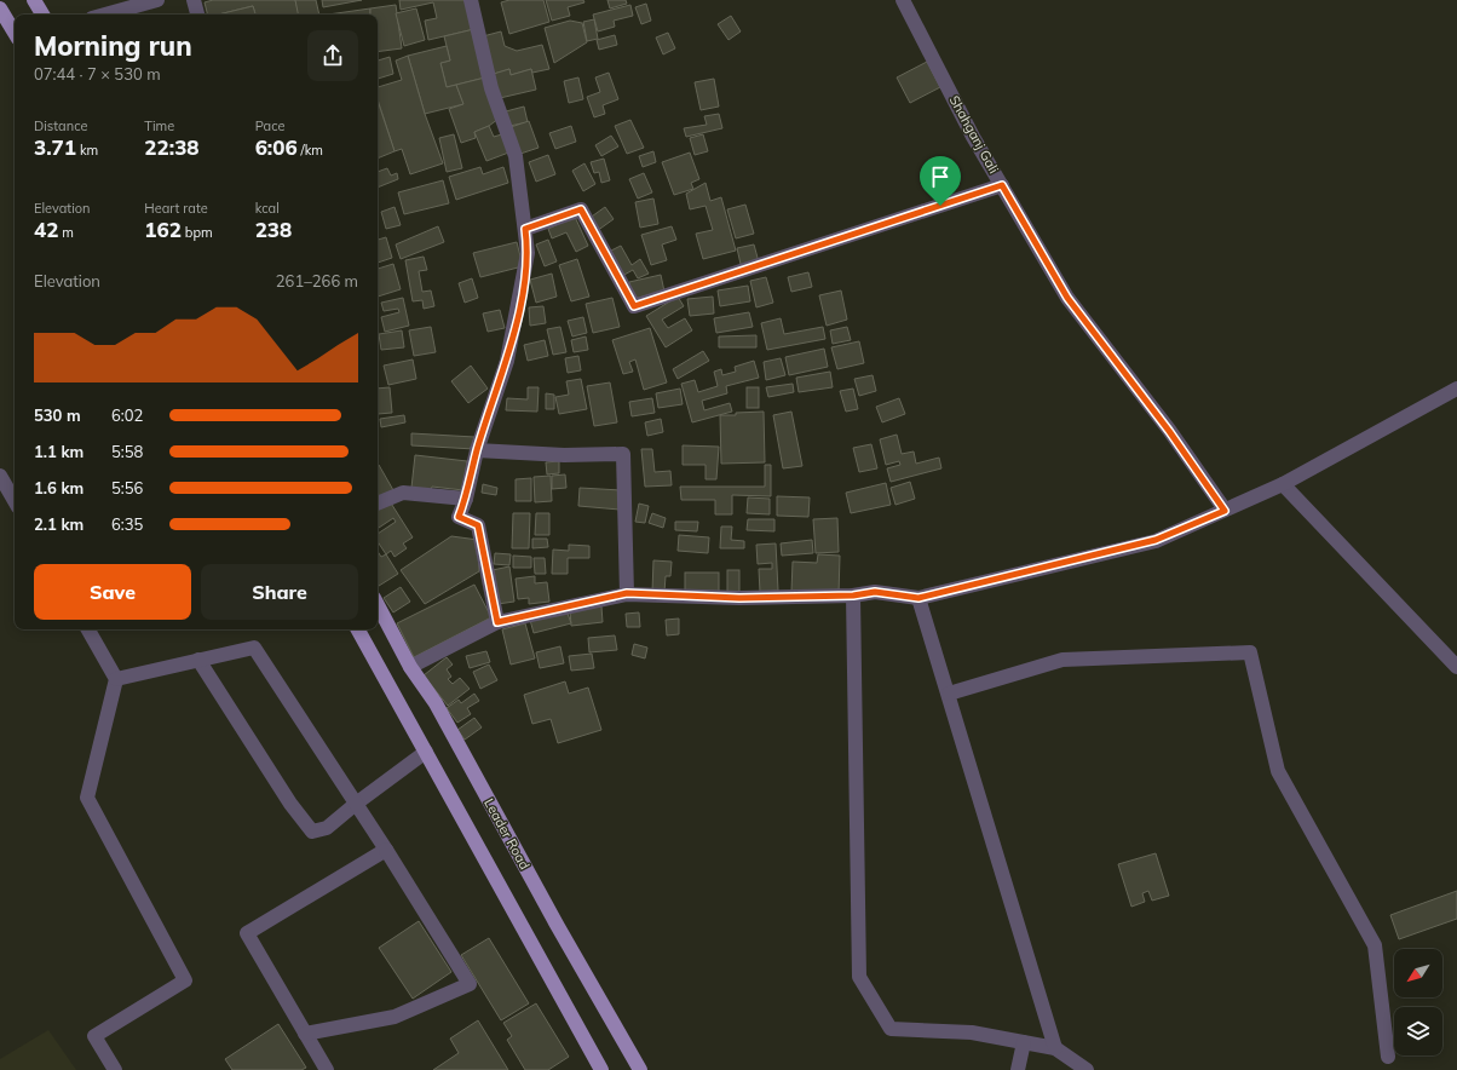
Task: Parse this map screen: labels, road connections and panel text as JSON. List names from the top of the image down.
{
  "streets": {
    "main road": ["Leader Road"],
    "street": ["Shahganj Gali"]
  },
  "north": "bottom left",
  "page": {
    "heading": ["Morning run", "07:44 · 7 × 530 m"],
    "stats": [
      ["Distance", "3.71 km"],
      ["Time", "22:38"],
      ["Pace", "6:06 /km"],
      ["Elevation", "42 m"],
      ["Heart rate", "162 bpm"],
      ["kcal", "238"]
    ],
    "chart": ["Elevation", "261–266 m"],
    "list": [
      {
        "name": "530 m",
        "note": "6:02"
      },
      {
        "name": "1.1 km",
        "note": "5:58"
      },
      {
        "name": "1.6 km",
        "note": "5:56"
      },
      {
        "name": "2.1 km",
        "note": "6:35"
      }
    ],
    "buttons": ["Save", "Share"]
  }
}
